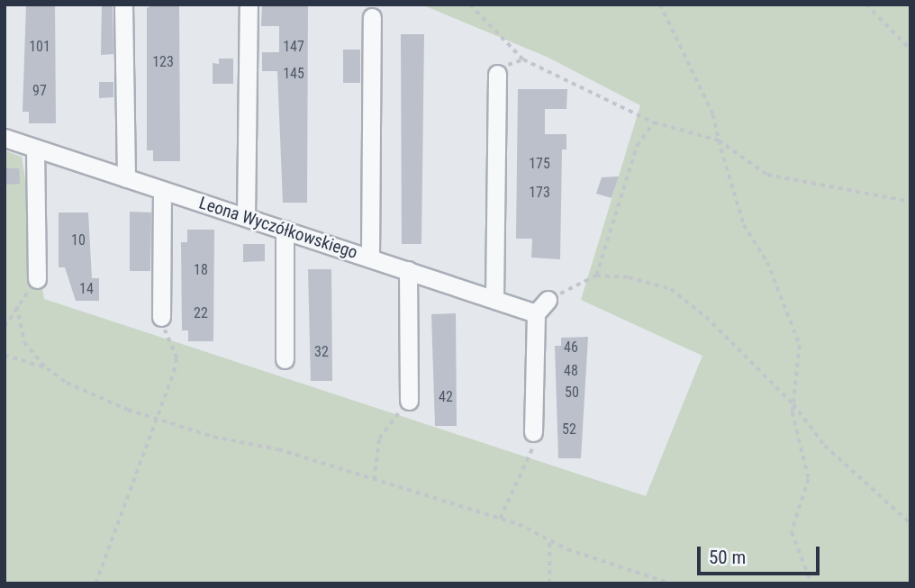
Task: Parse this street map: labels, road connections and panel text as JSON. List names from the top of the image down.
{
  "streets": {
    "street": ["Leona Wyczółkowskiego"]
  },
  "house_numbers": [
    "101",
    "147",
    "123",
    "145",
    "97",
    "175",
    "173",
    "10",
    "18",
    "14",
    "22",
    "46",
    "32",
    "48",
    "50",
    "42",
    "52"
  ],
  "scale_bar": "50 m"
}
